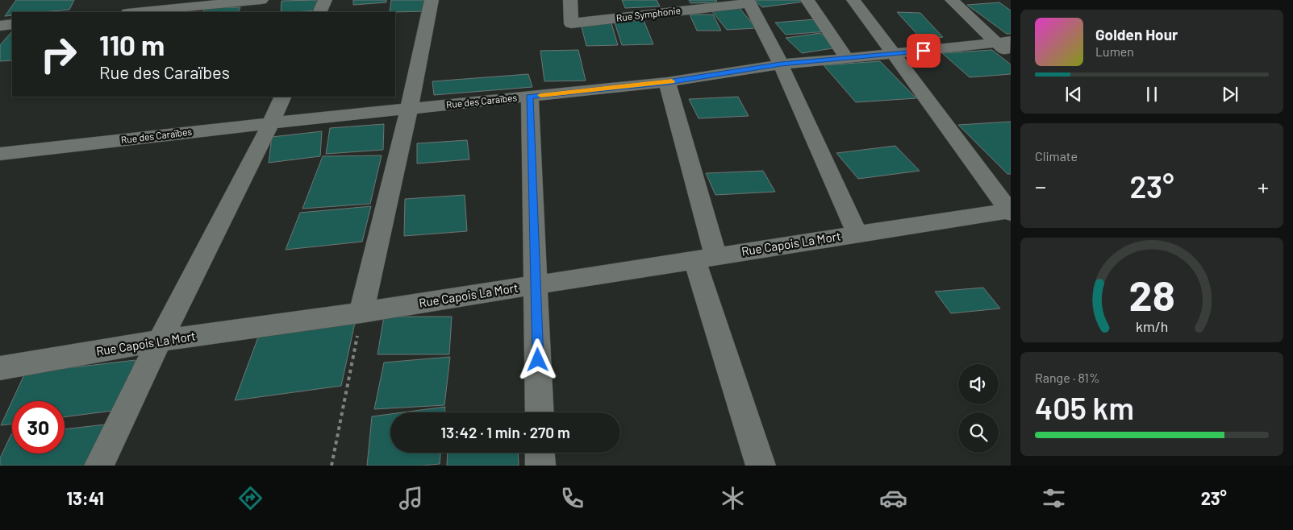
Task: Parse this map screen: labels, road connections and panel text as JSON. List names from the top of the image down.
{
  "streets": {
    "street": ["Rue Symphonie", "Rue des Caraïbes", "Rue Capois La Mort"]
  },
  "page": {
    "turn": ["110 m", "Rue des Caraïbes"],
    "song": ["Golden Hour", "Lumen"],
    "tile": [
      "Climate",
      ["Range · 81%", "405 km"]
    ],
    "heat": ["−", "23°", "+"],
    "limit": "30",
    "trip": "13:42 · 1 min · 270 m",
    "tabs": ["13:41", "23°"],
    "gauge": ["28", "km/h"]
  }
}
